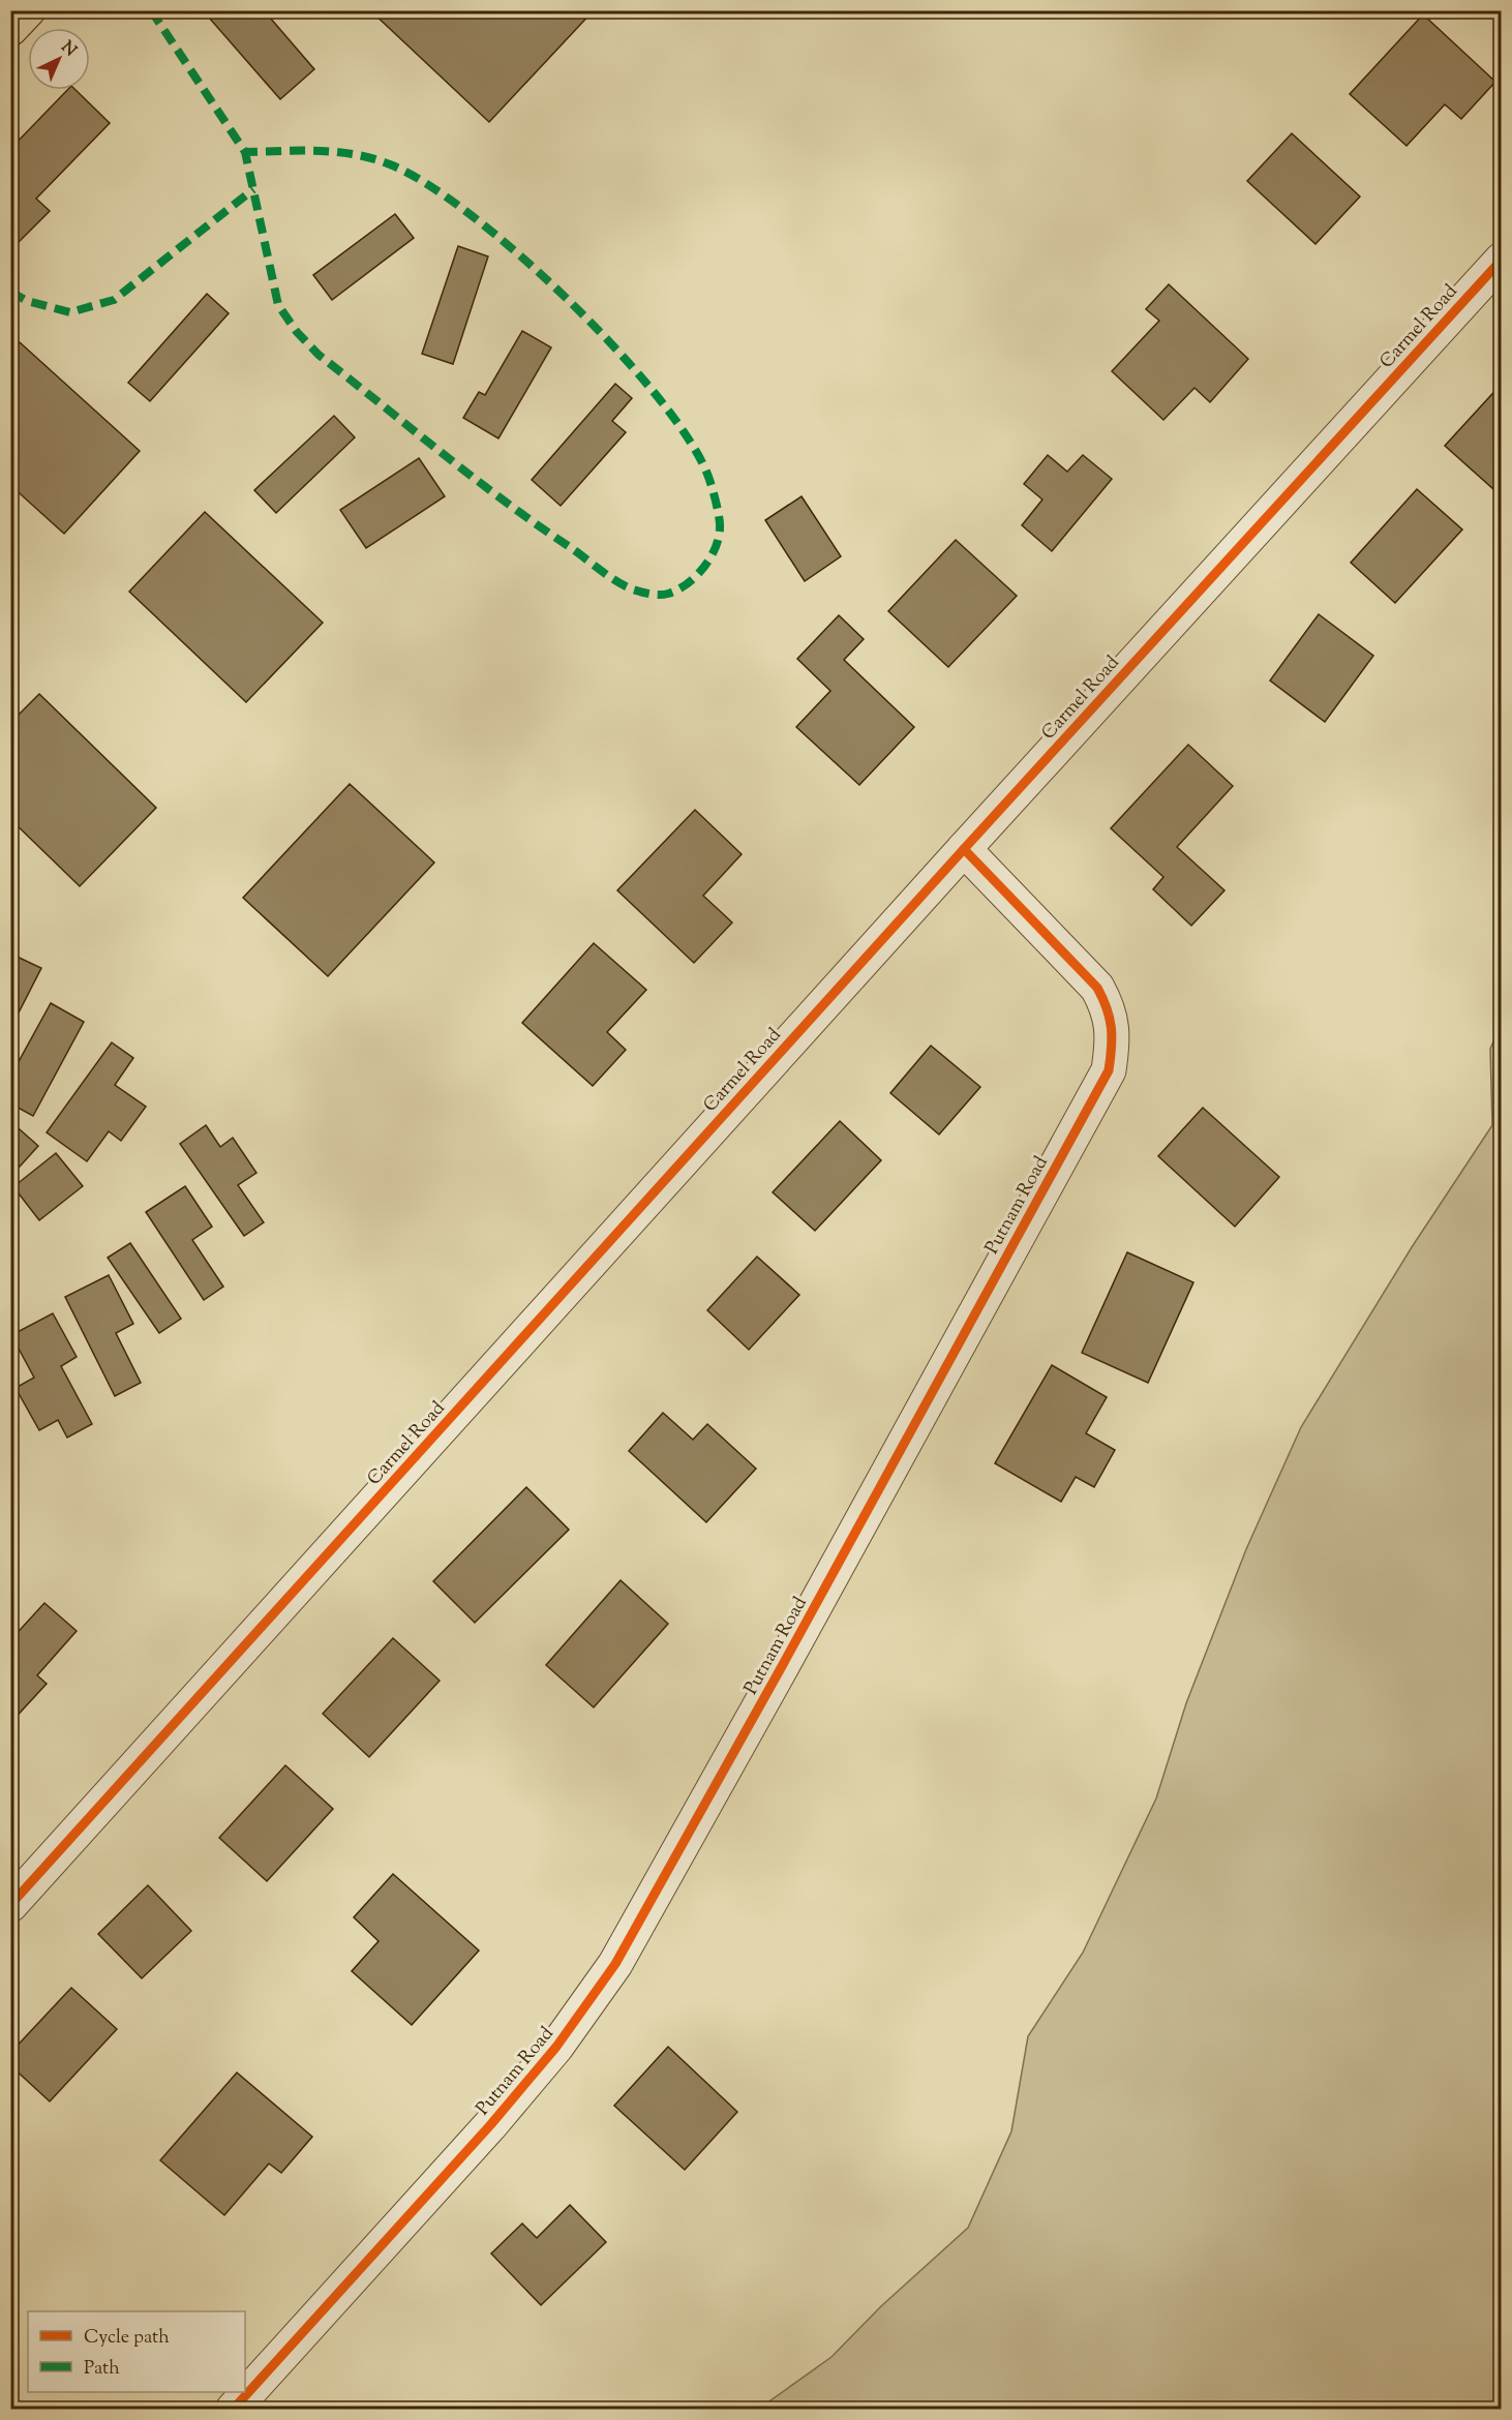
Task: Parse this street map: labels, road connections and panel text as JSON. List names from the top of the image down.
{
  "streets": {
    "street": ["Carmel Road", "Putnam Road"]
  },
  "crossings": [
    ["Carmel Road", "Putnam Road"]
  ],
  "legend": ["Cycle path", "Path"],
  "north": "top right"
}
